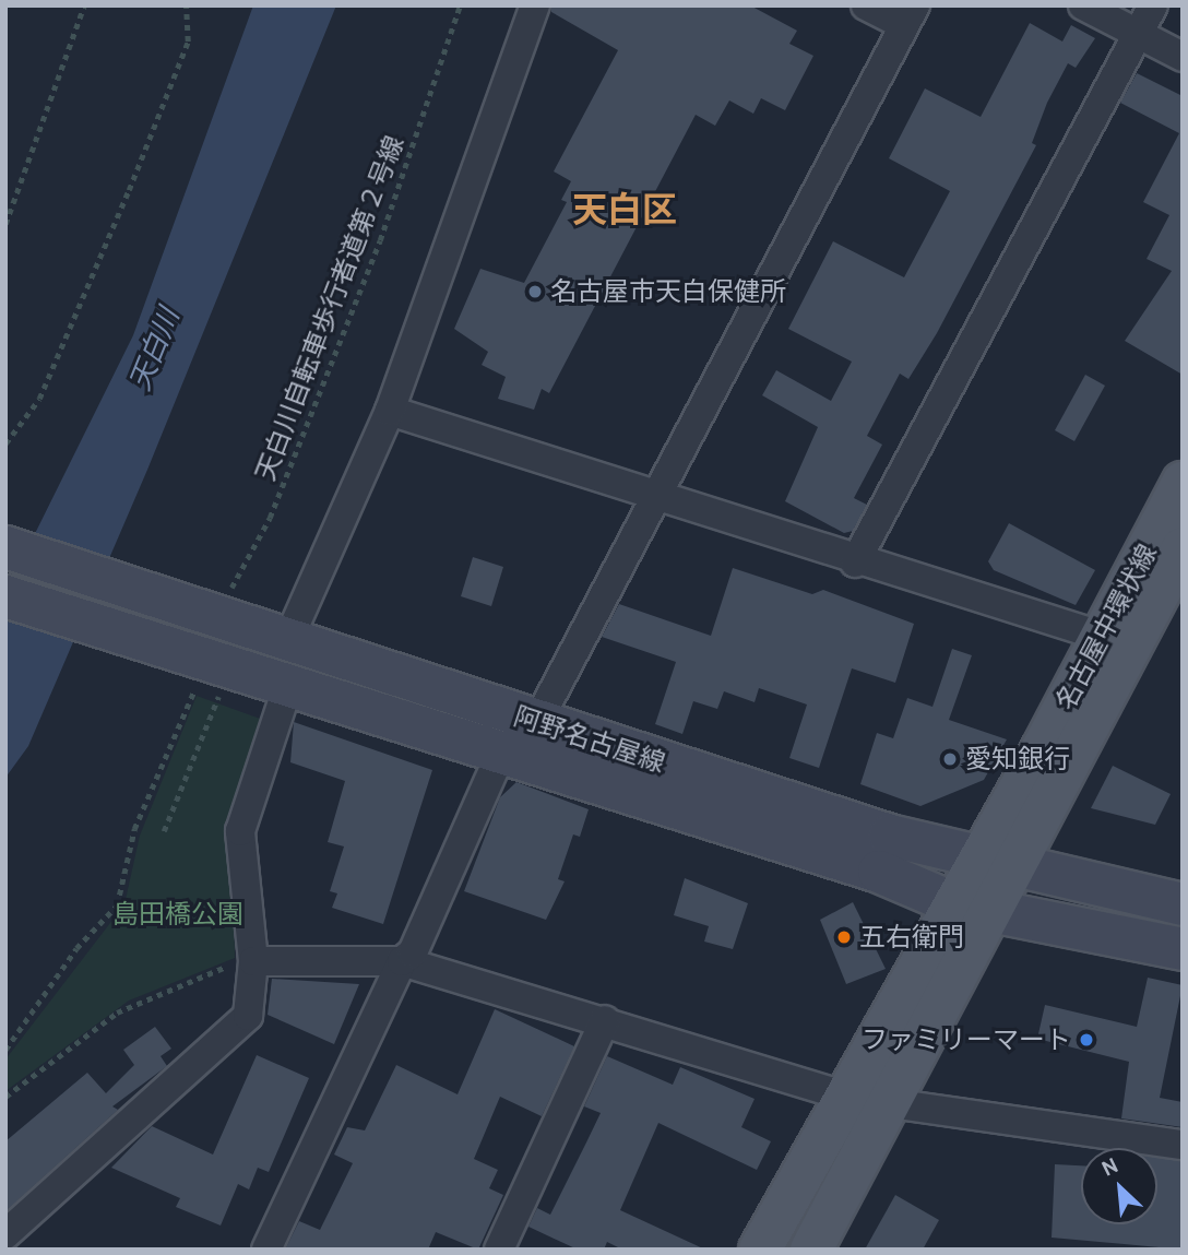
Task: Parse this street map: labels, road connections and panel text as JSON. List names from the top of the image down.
{
  "streets": {
    "main road": ["名古屋中環状線", "阿野名古屋線"],
    "path": ["天白川自転車歩行者道第２号線"]
  },
  "crossings": [
    ["天白川自転車歩行者道第２号線", "阿野名古屋線"],
    ["名古屋中環状線", "阿野名古屋線"]
  ],
  "districts": ["天白区"],
  "water": ["天白川"],
  "parks": ["島田橋公園"],
  "places": [
    "名古屋市天白保健所",
    "愛知銀行",
    "五右衛門",
    "ファミリーマート"
  ],
  "north": "top left"
}
